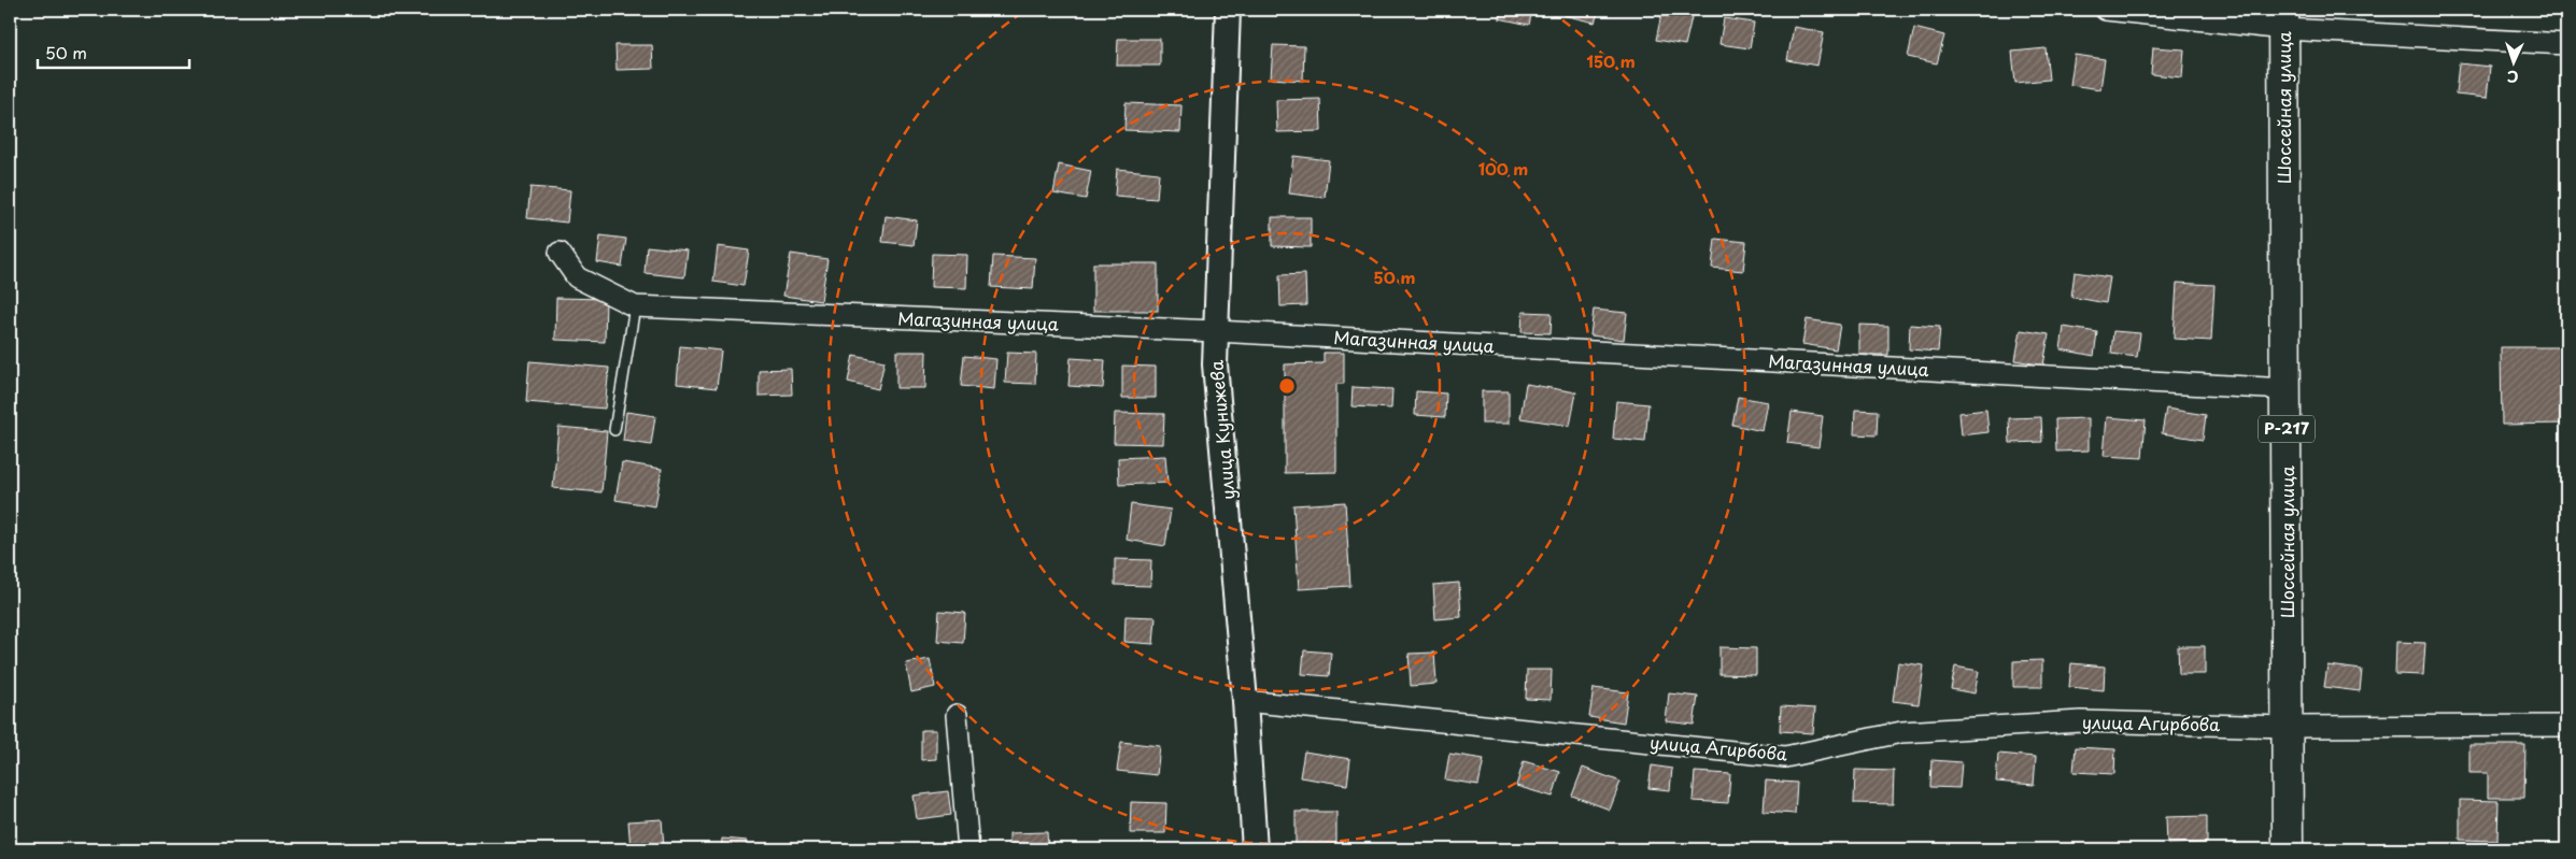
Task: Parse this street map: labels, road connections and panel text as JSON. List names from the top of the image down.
{
  "streets": {
    "highway": ["Шоссейная улица", "Р-217"],
    "street": ["Магазинная улица", "улица Кунижева", "улица Агирбова"]
  },
  "crossings": [
    ["Шоссейная улица", "Магазинная улица"],
    ["Шоссейная улица", "улица Агирбова"],
    ["Магазинная улица", "улица Кунижева"],
    ["улица Кунижева", "улица Агирбова"]
  ],
  "scale_bar": "50 m",
  "north": "bottom",
  "rings": ["150 m", "100 m", "50 m"]
}
